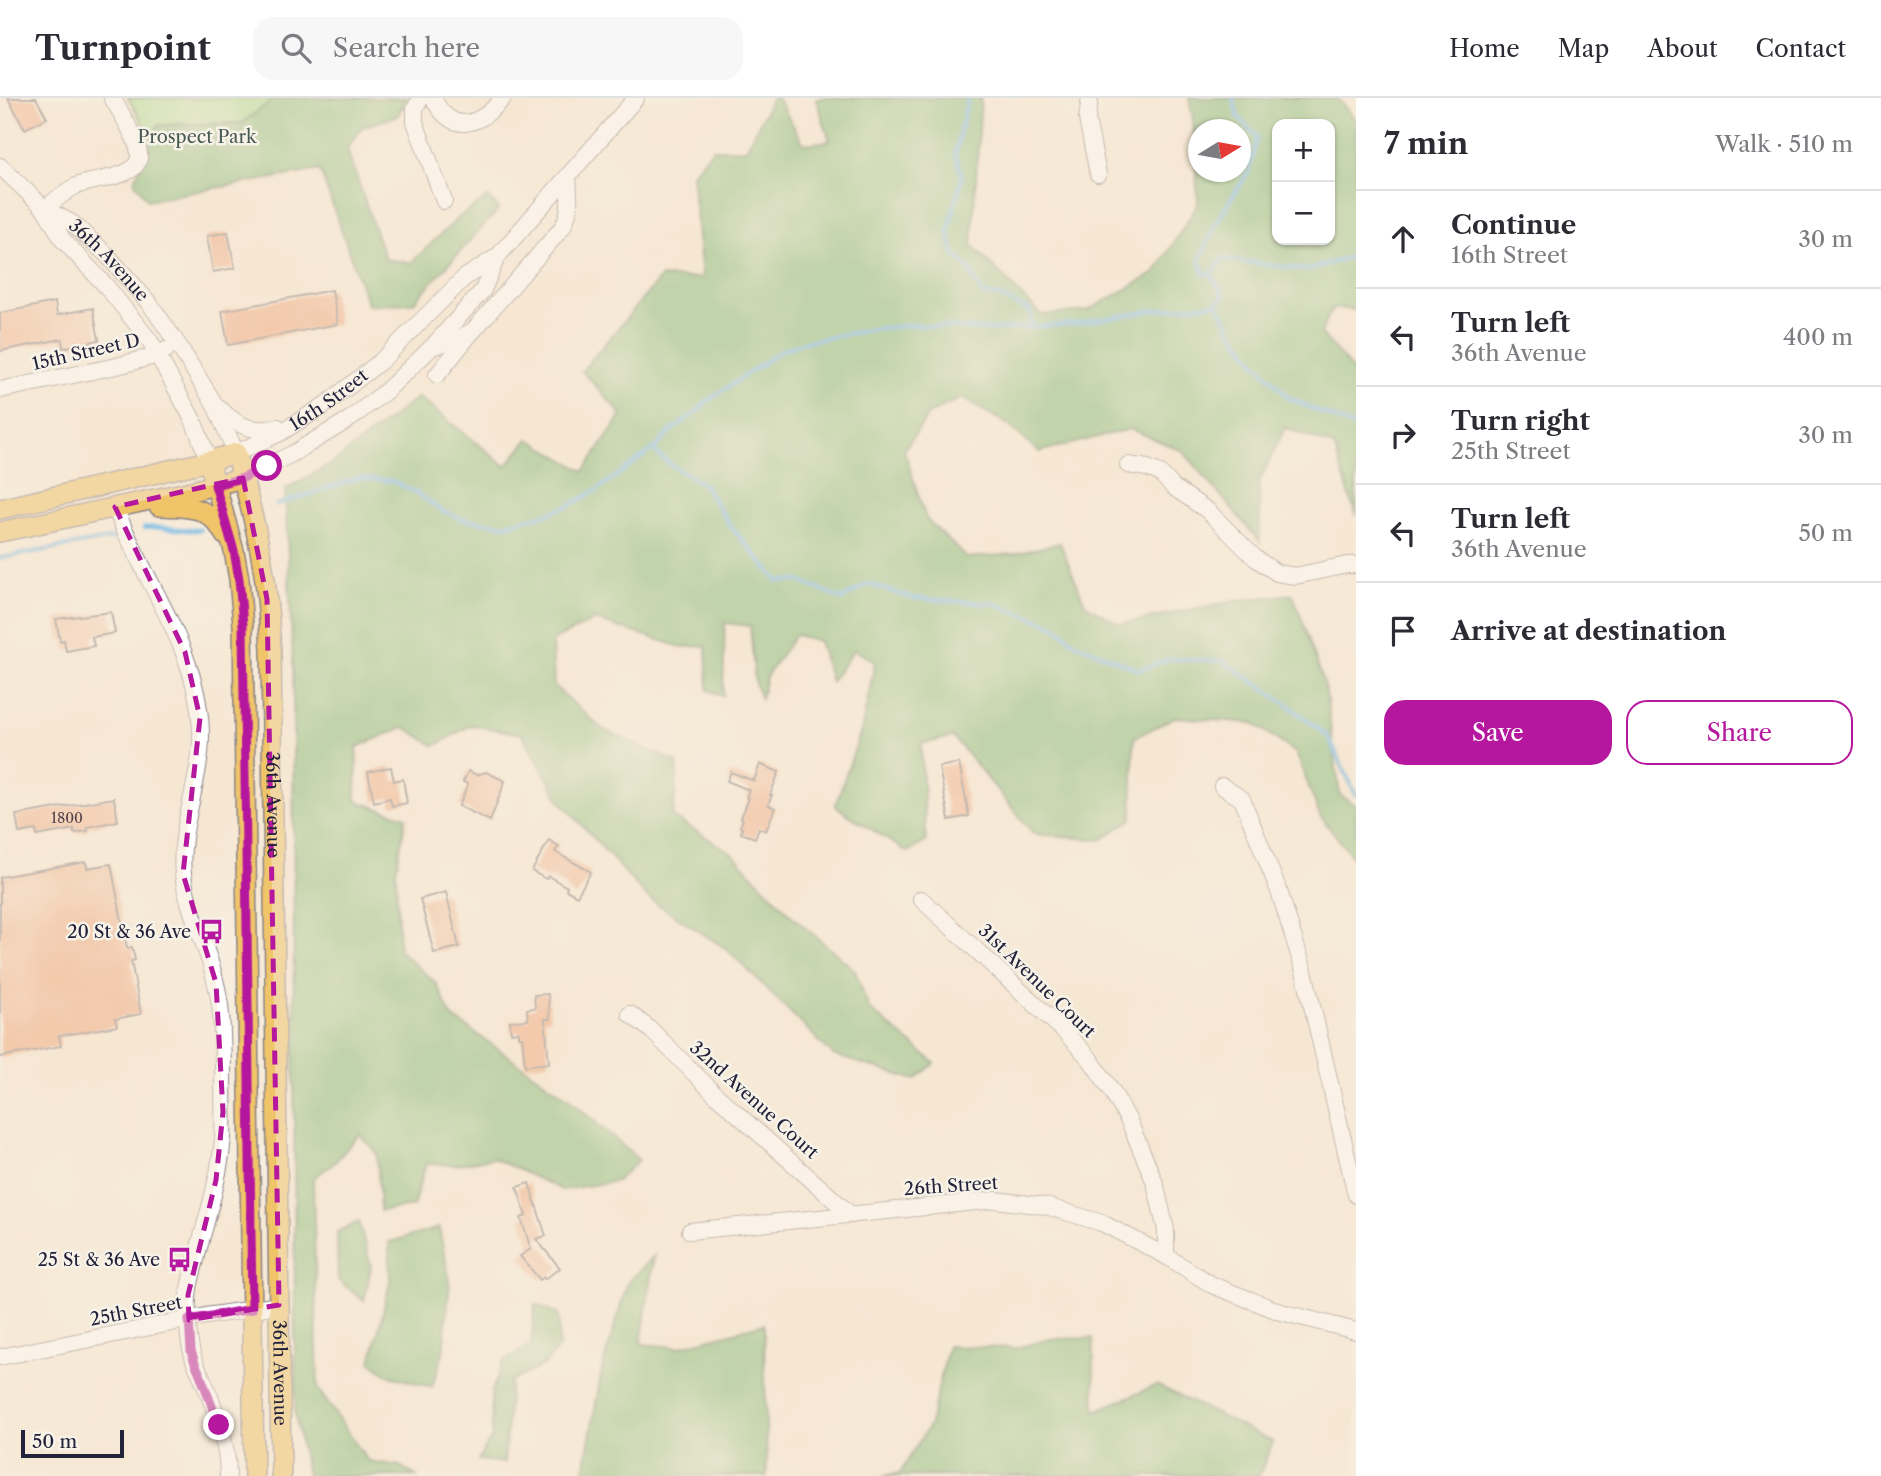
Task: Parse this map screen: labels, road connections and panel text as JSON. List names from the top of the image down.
{
  "streets": {
    "main road": ["36th Avenue", "16th Street"],
    "street": [
      "15th Street D",
      "31st Avenue Court",
      "32nd Avenue Court",
      "26th Street",
      "25th Street"
    ]
  },
  "crossings": [
    ["36th Avenue", "15th Street D"],
    ["36th Avenue", "16th Street"],
    ["36th Avenue", "25th Street"],
    ["31st Avenue Court", "26th Street"],
    ["32nd Avenue Court", "26th Street"]
  ],
  "parks": ["Prospect Park"],
  "places": {
    "bus stop": ["20 St & 36 Ave", "25 St & 36 Ave"]
  },
  "house_numbers": ["1800"],
  "scale_bar": "50 m",
  "north": "right",
  "page": {
    "header": "Turnpoint",
    "search": "Search here",
    "nav": [
      "Home",
      "Map",
      "About",
      "Contact"
    ],
    "heading": ["7 min", "Walk · 510 m"],
    "map_buttons": ["+", "−"],
    "list": [
      ["Continue", "16th Street", "30 m"],
      ["Turn left", "36th Avenue", "400 m"],
      ["Turn right", "25th Street", "30 m"],
      ["Turn left", "36th Avenue", "50 m"],
      "Arrive at destination"
    ],
    "buttons": ["Save", "Share"],
    "scale": "50 m"
  }
}
